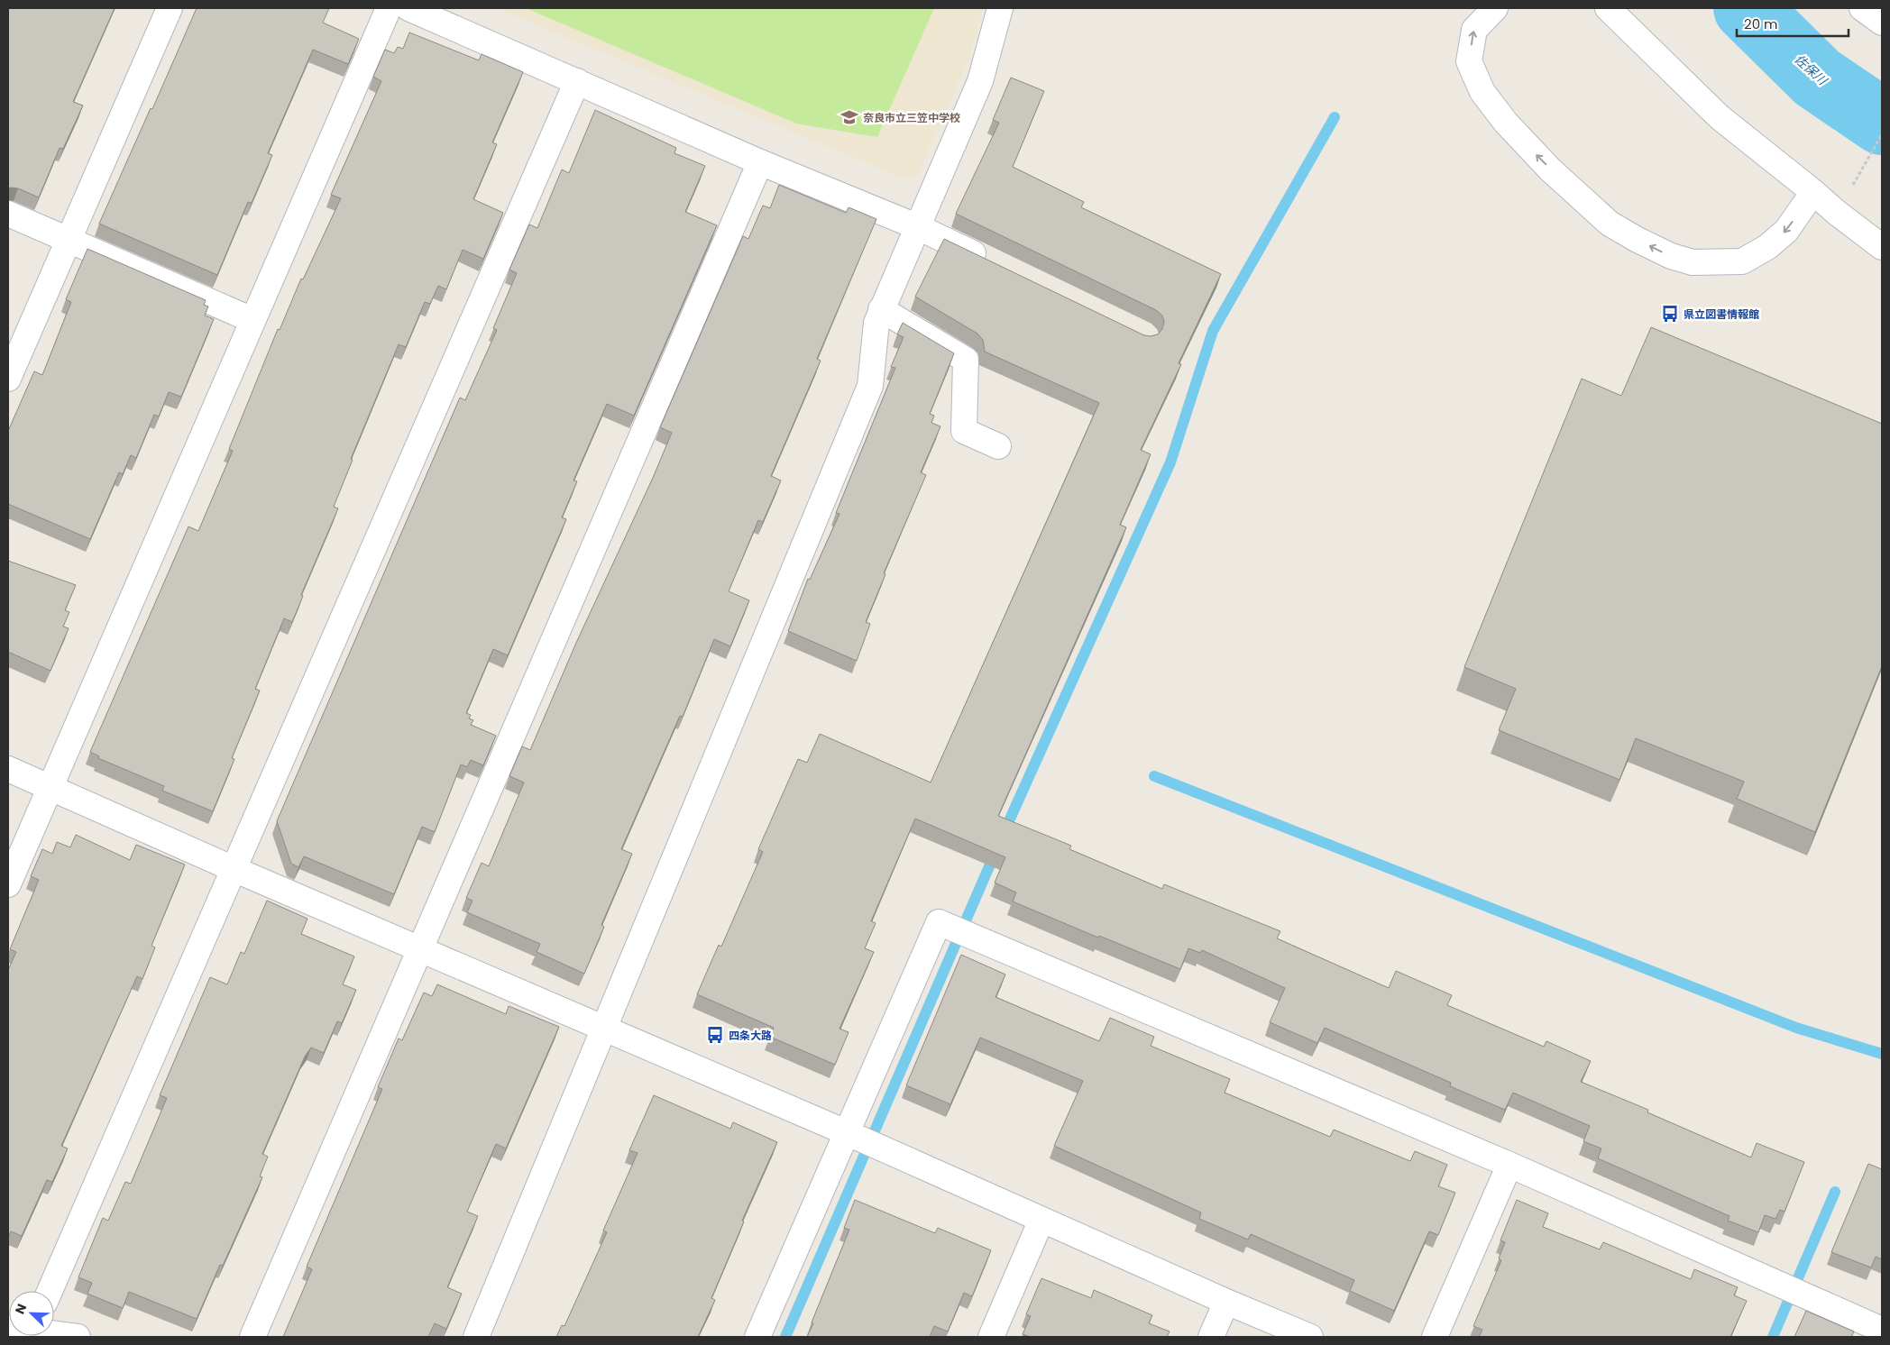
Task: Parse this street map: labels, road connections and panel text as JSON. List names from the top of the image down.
{
  "water": ["佐保川"],
  "places": {
    "school or university": ["奈良市立三笠中学校"],
    "bus stop": ["県立図書情報館", "四条大路"]
  },
  "scale_bar": "20 m",
  "north": "top left"
}
